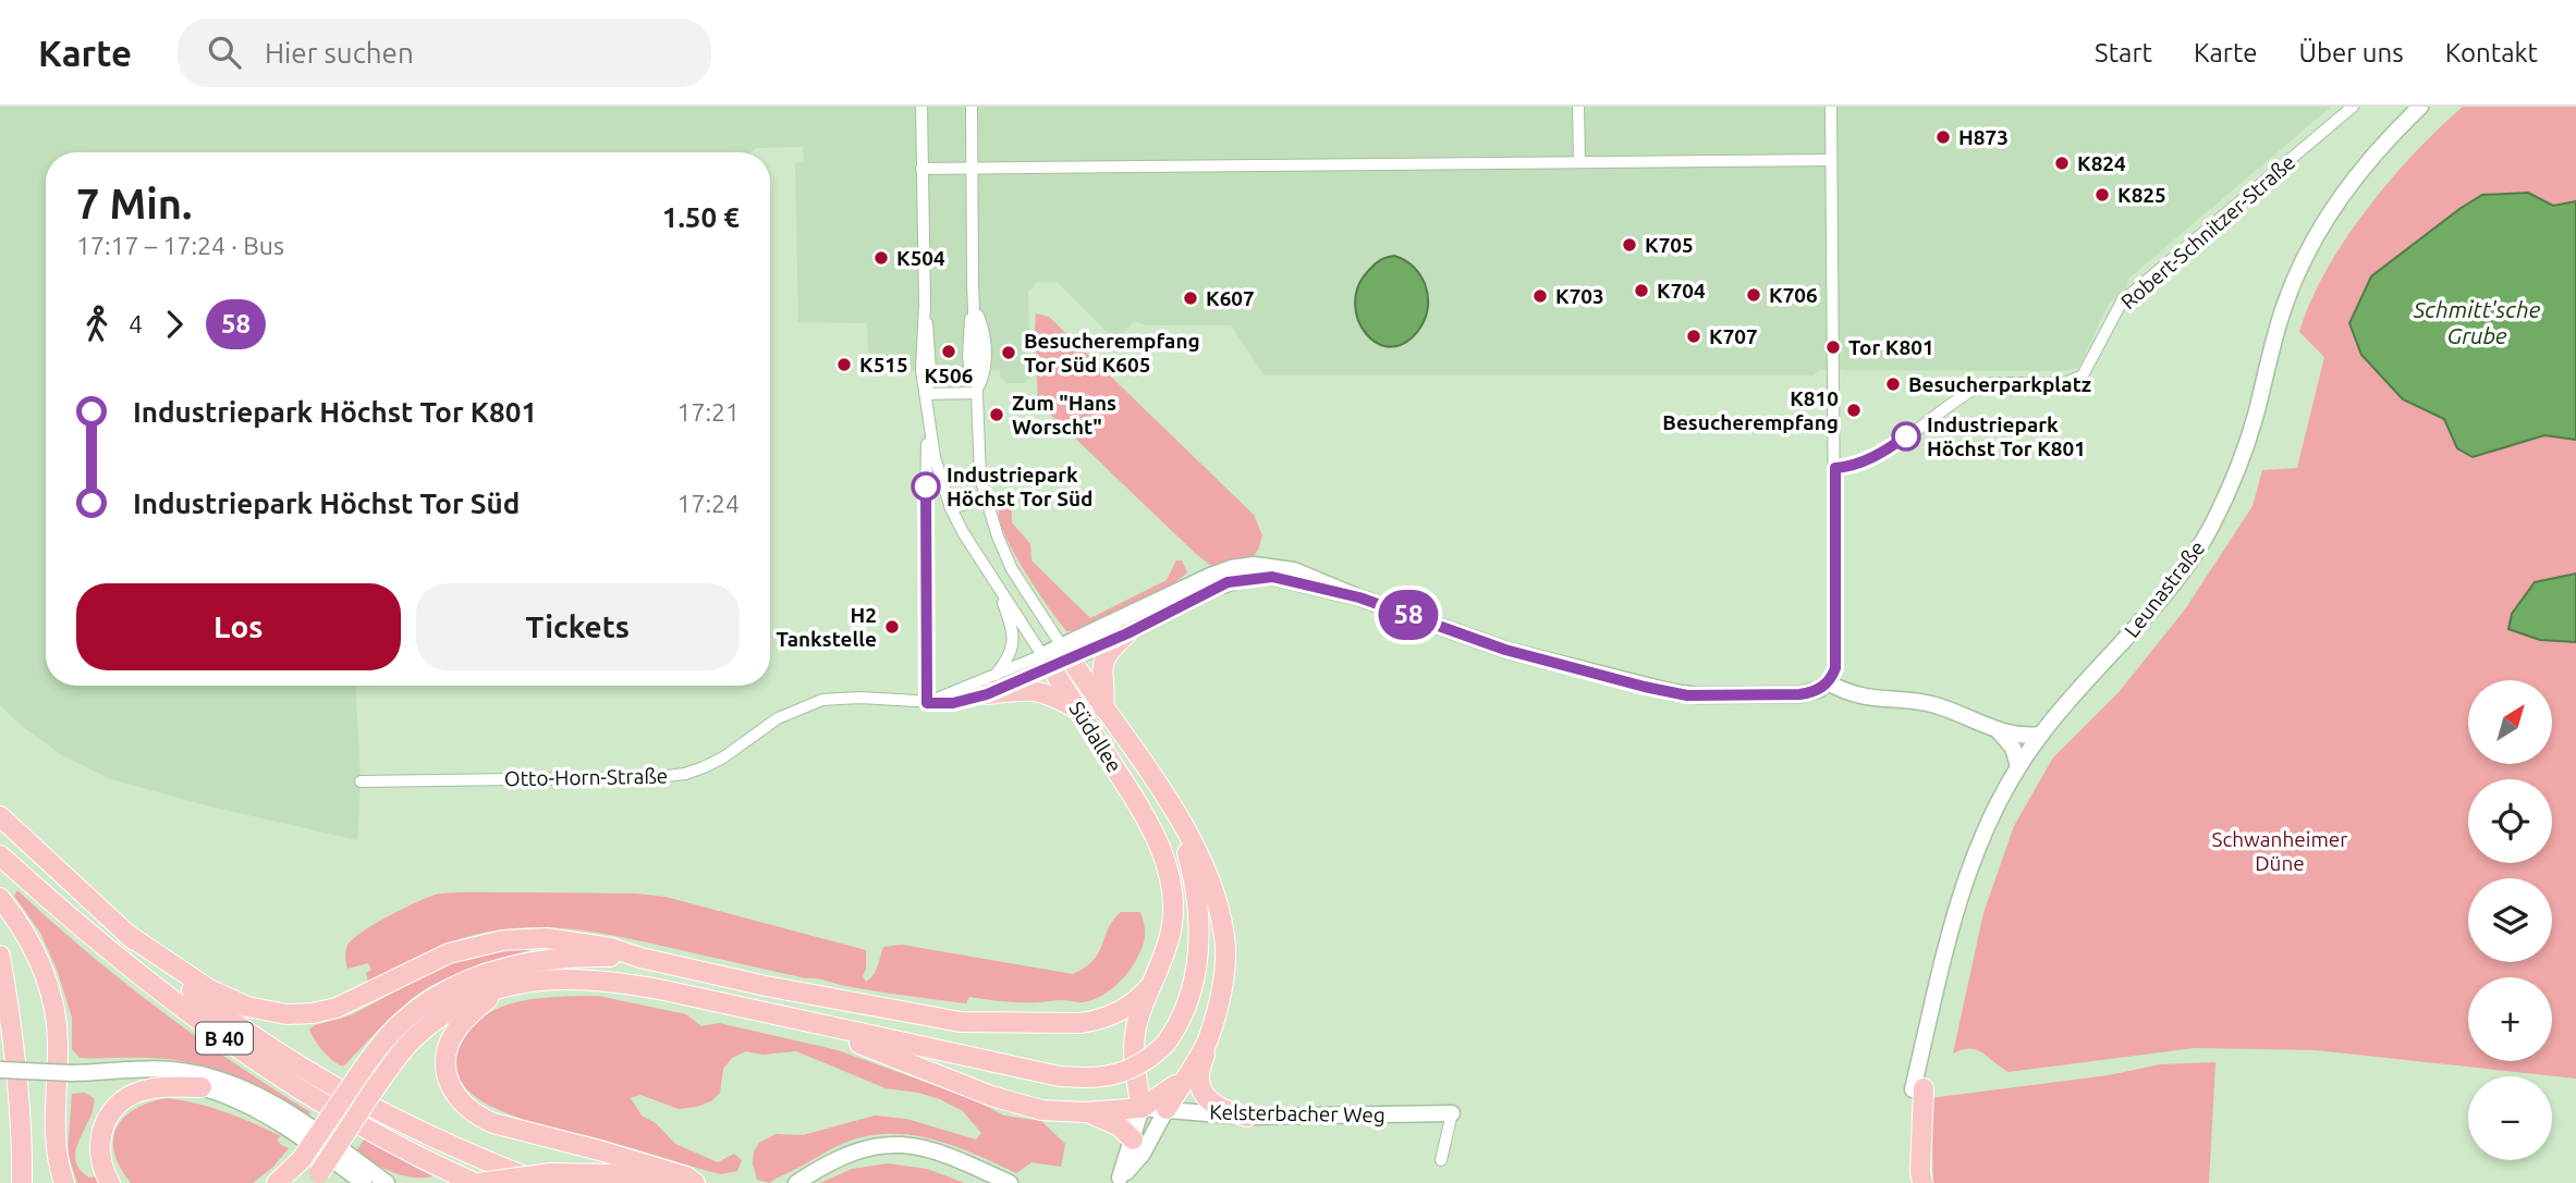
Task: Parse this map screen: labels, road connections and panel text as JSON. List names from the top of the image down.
{
  "streets": {
    "highway": ["Südallee", "B 40"],
    "street": [
      "Robert-Schnitzer-Straße",
      "Leunastraße",
      "Otto-Horn-Straße",
      "Kelsterbacher Weg"
    ]
  },
  "crossings": [
    ["Südallee", "Otto-Horn-Straße"],
    ["Südallee", "Kelsterbacher Weg"]
  ],
  "water": ["Schmitt'sche Grube"],
  "parks": ["Schwanheimer Düne"],
  "places": [
    "H873",
    "K824",
    "K825",
    "K705",
    "K504",
    "K704",
    "K706",
    "K703",
    "K607",
    "K707",
    "Tor K801",
    "K506",
    "Besucherempfang Tor Süd K605",
    "K515",
    "Besucherparkplatz",
    "K810 Besucherempfang",
    "Zum \"Hans Worscht\"",
    "Industriepark Höchst Tor K801",
    "Industriepark Höchst Tor Süd",
    "H2 Tankstelle"
  ],
  "lines": ["bus line 58"],
  "north": "top right",
  "page": {
    "header": "Karte",
    "search": "Hier suchen",
    "nav": [
      "Start",
      "Karte",
      "Über uns",
      "Kontakt"
    ],
    "on_map": "58",
    "heading": ["7 Min.", "17:17 – 17:24 · Bus", "1.50 €"],
    "legs": ["4", "58"],
    "list": [
      {
        "name": "Industriepark Höchst Tor K801",
        "value": "17:21"
      },
      {
        "name": "Industriepark Höchst Tor Süd",
        "value": "17:24"
      }
    ],
    "buttons": ["Los", "Tickets"],
    "map_buttons": ["+", "−"]
  }
}
